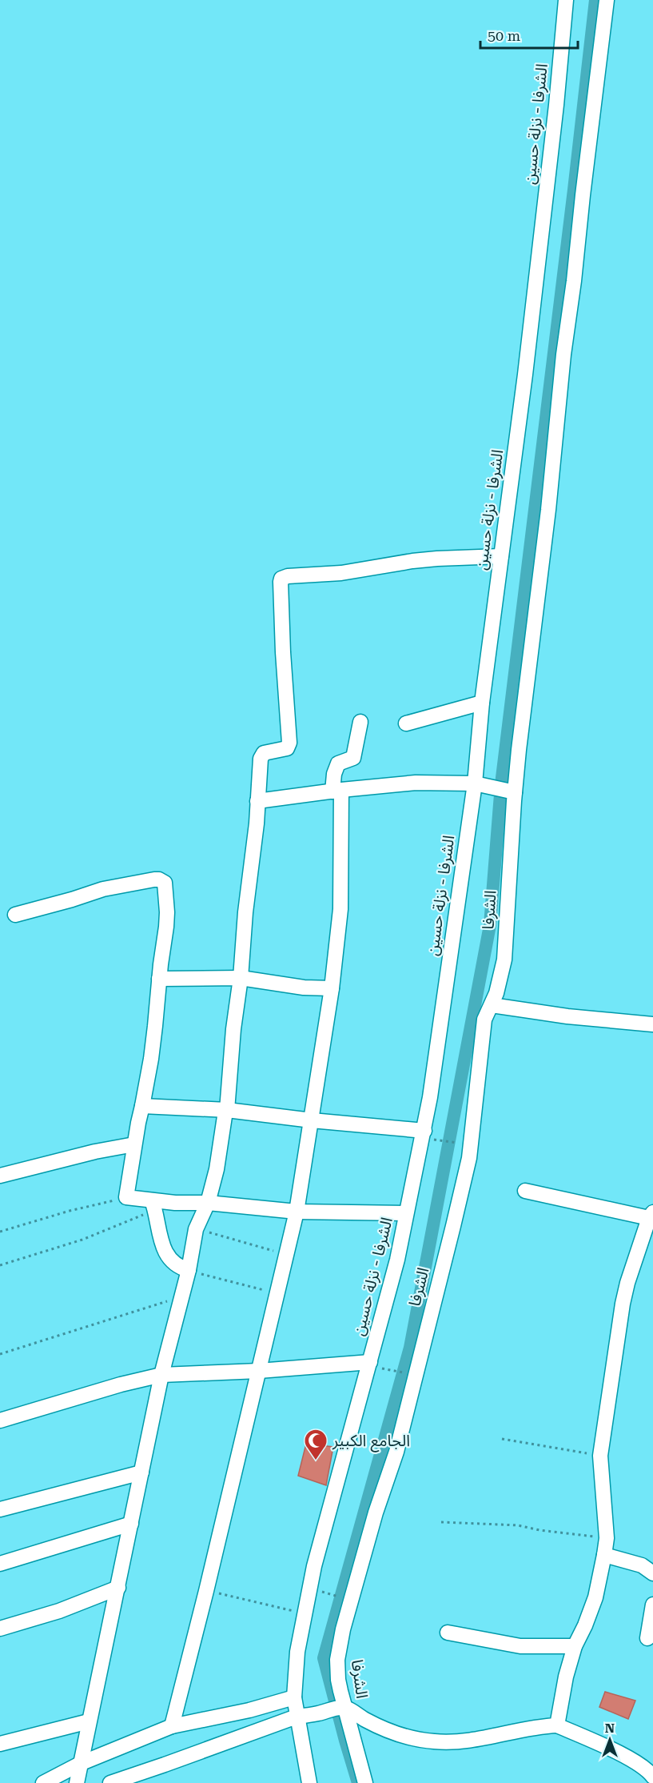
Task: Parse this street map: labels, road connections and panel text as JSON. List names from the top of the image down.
{
  "streets": {
    "street": ["الشرفا - نزلة حسين", "الشرفا"]
  },
  "places": {
    "mosque": ["الجامع الكبير"]
  },
  "scale_bar": "50 m",
  "north": "top"
}
